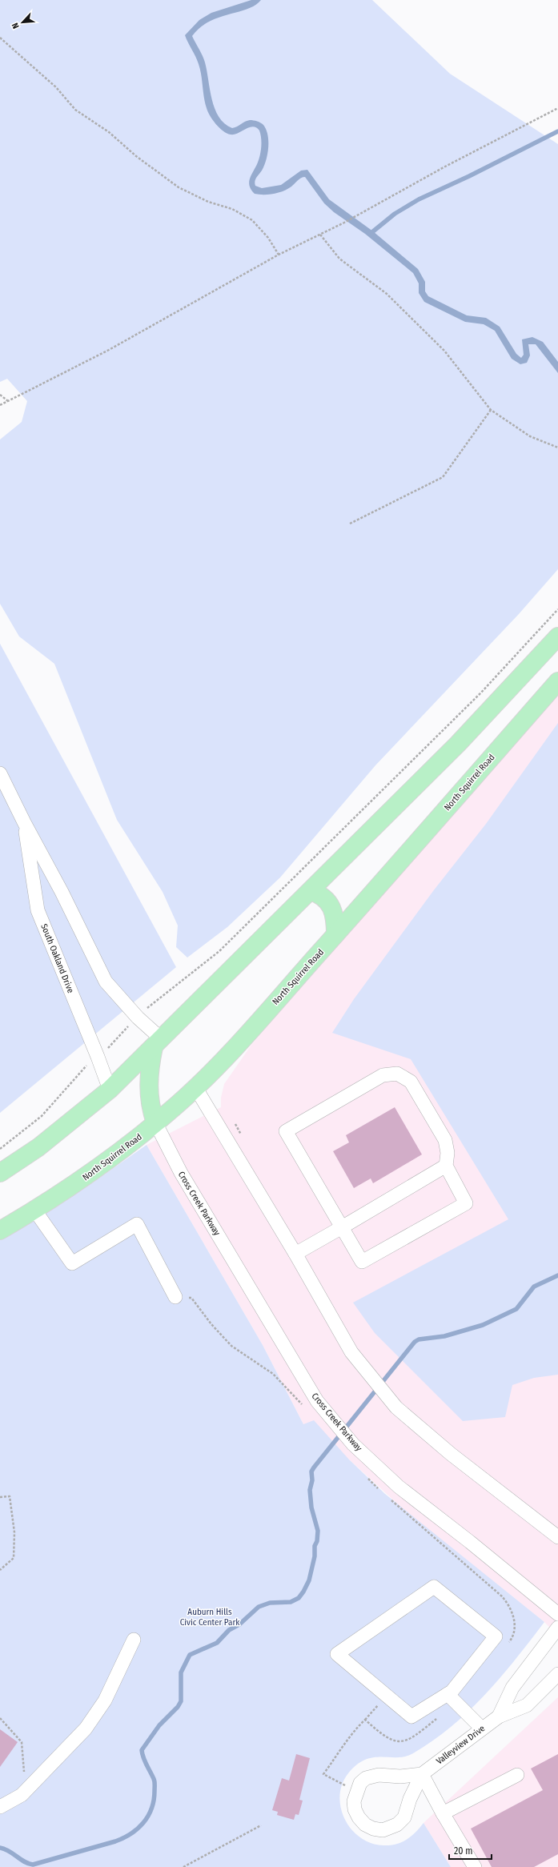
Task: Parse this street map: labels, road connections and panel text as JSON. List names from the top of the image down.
{
  "streets": {
    "main road": ["North Squirrel Road"],
    "street": ["South Oakland Drive", "Cross Creek Parkway", "Valleyview Drive"]
  },
  "crossings": [
    ["North Squirrel Road", "Cross Creek Parkway"]
  ],
  "parks": ["Auburn Hills Civic Center Park"],
  "scale_bar": "20 m",
  "north": "bottom left"
}
